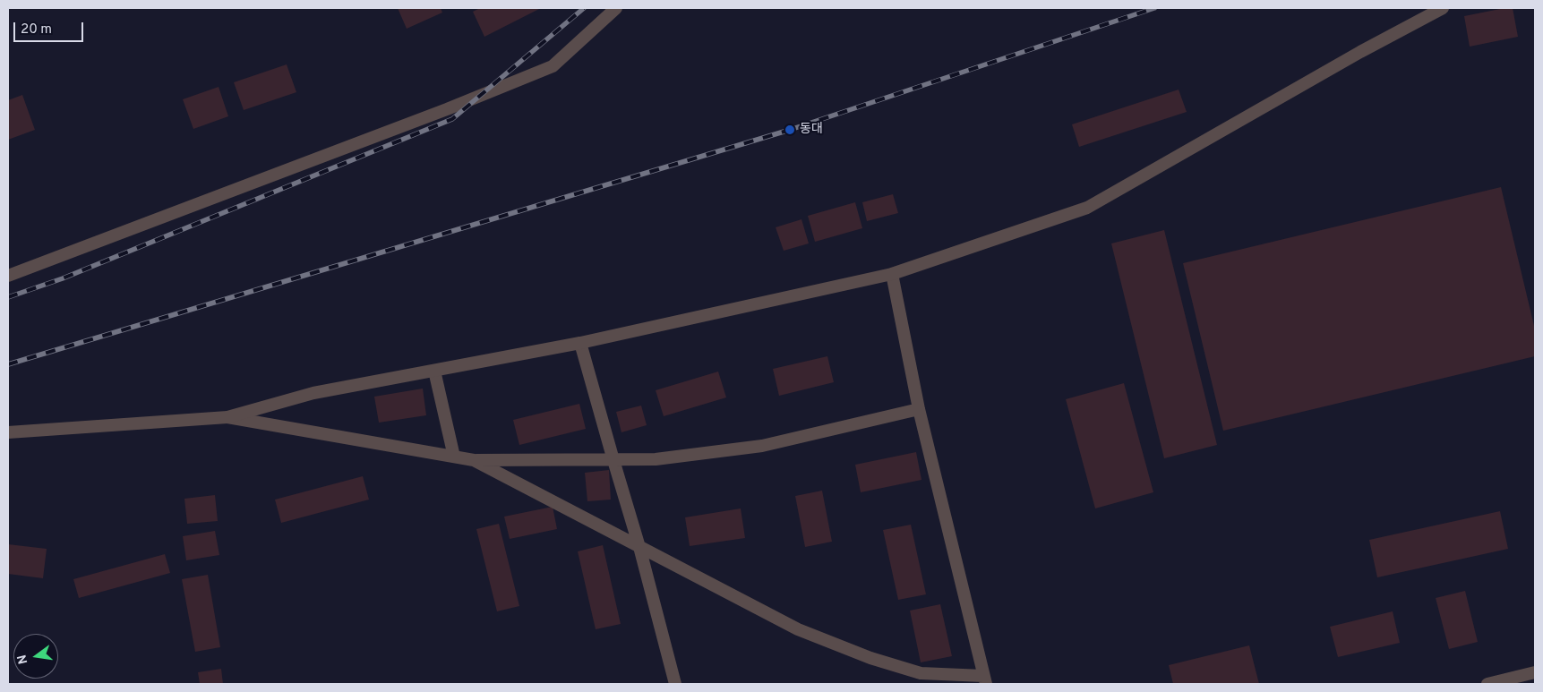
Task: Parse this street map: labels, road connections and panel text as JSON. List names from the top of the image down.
{
  "places": ["동대"],
  "scale_bar": "20 m",
  "north": "left"
}
